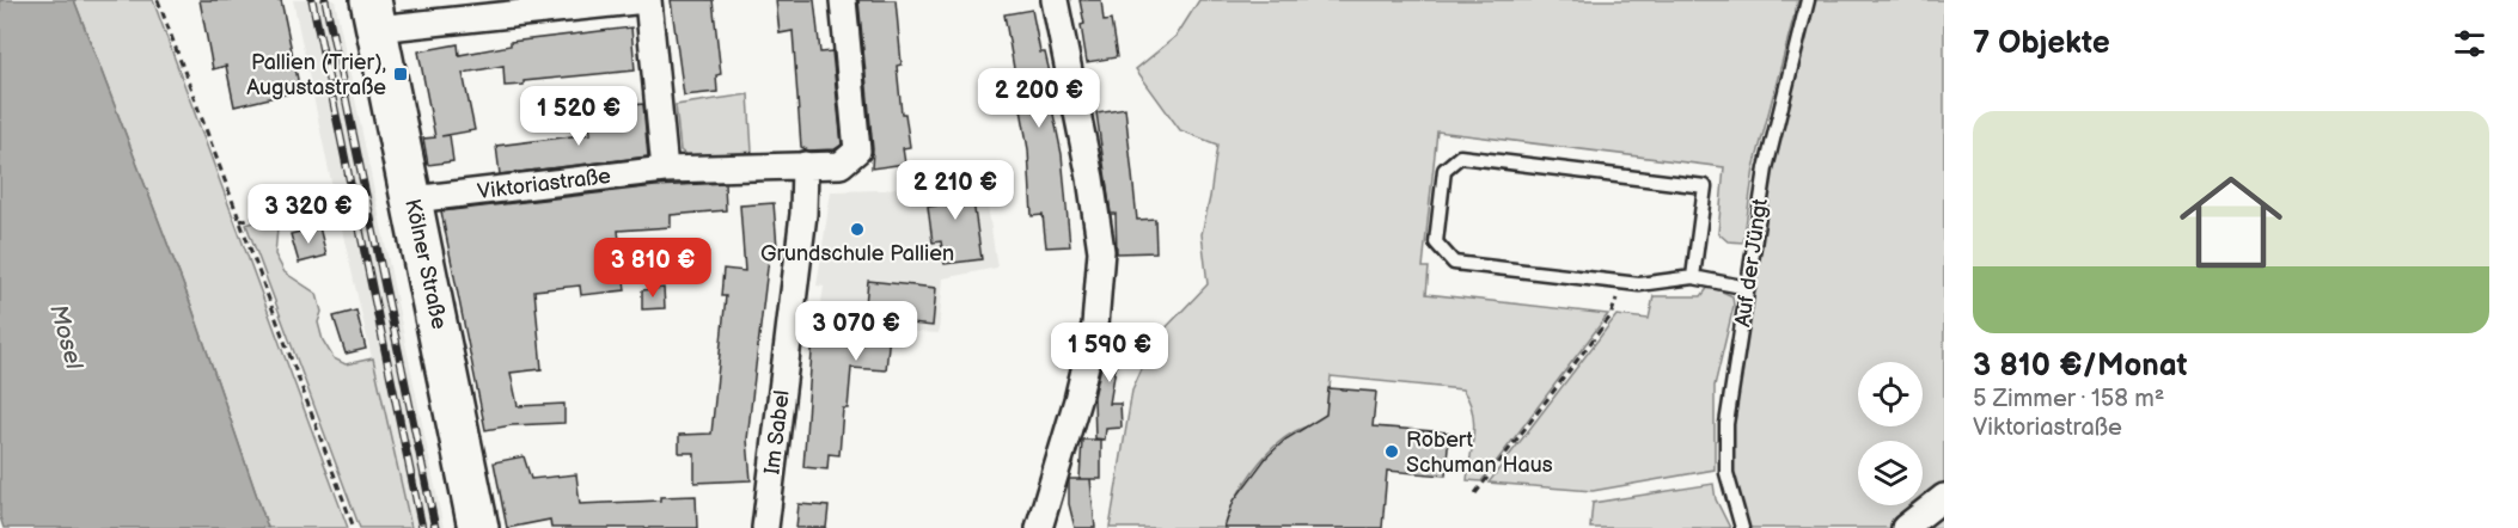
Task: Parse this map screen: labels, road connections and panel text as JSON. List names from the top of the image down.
{
  "streets": {
    "main road": ["Kölner Straße"],
    "street": ["Viktoriastraße", "Im Sabel"],
    "lane": ["Auf der Jüngt"]
  },
  "crossings": [
    ["Viktoriastraße", "Kölner Straße"],
    ["Viktoriastraße", "Im Sabel"]
  ],
  "water": ["Mosel"],
  "places": {
    "transit": ["Pallien (Trier), Augustastraße"],
    "other": ["Grundschule Pallien", "Robert Schuman Haus"]
  },
  "page": {
    "heading": "7 Objekte",
    "price": [
      "2 200 €",
      "1 520 €",
      "2 210 €",
      "3 320 €",
      "3 810 €",
      "3 070 €",
      "1 590 €"
    ],
    "list": [
      {
        "name": "3 810 €/Monat",
        "note": "5 Zimmer · 158 m² · Viktoriastraße"
      }
    ]
  }
}
